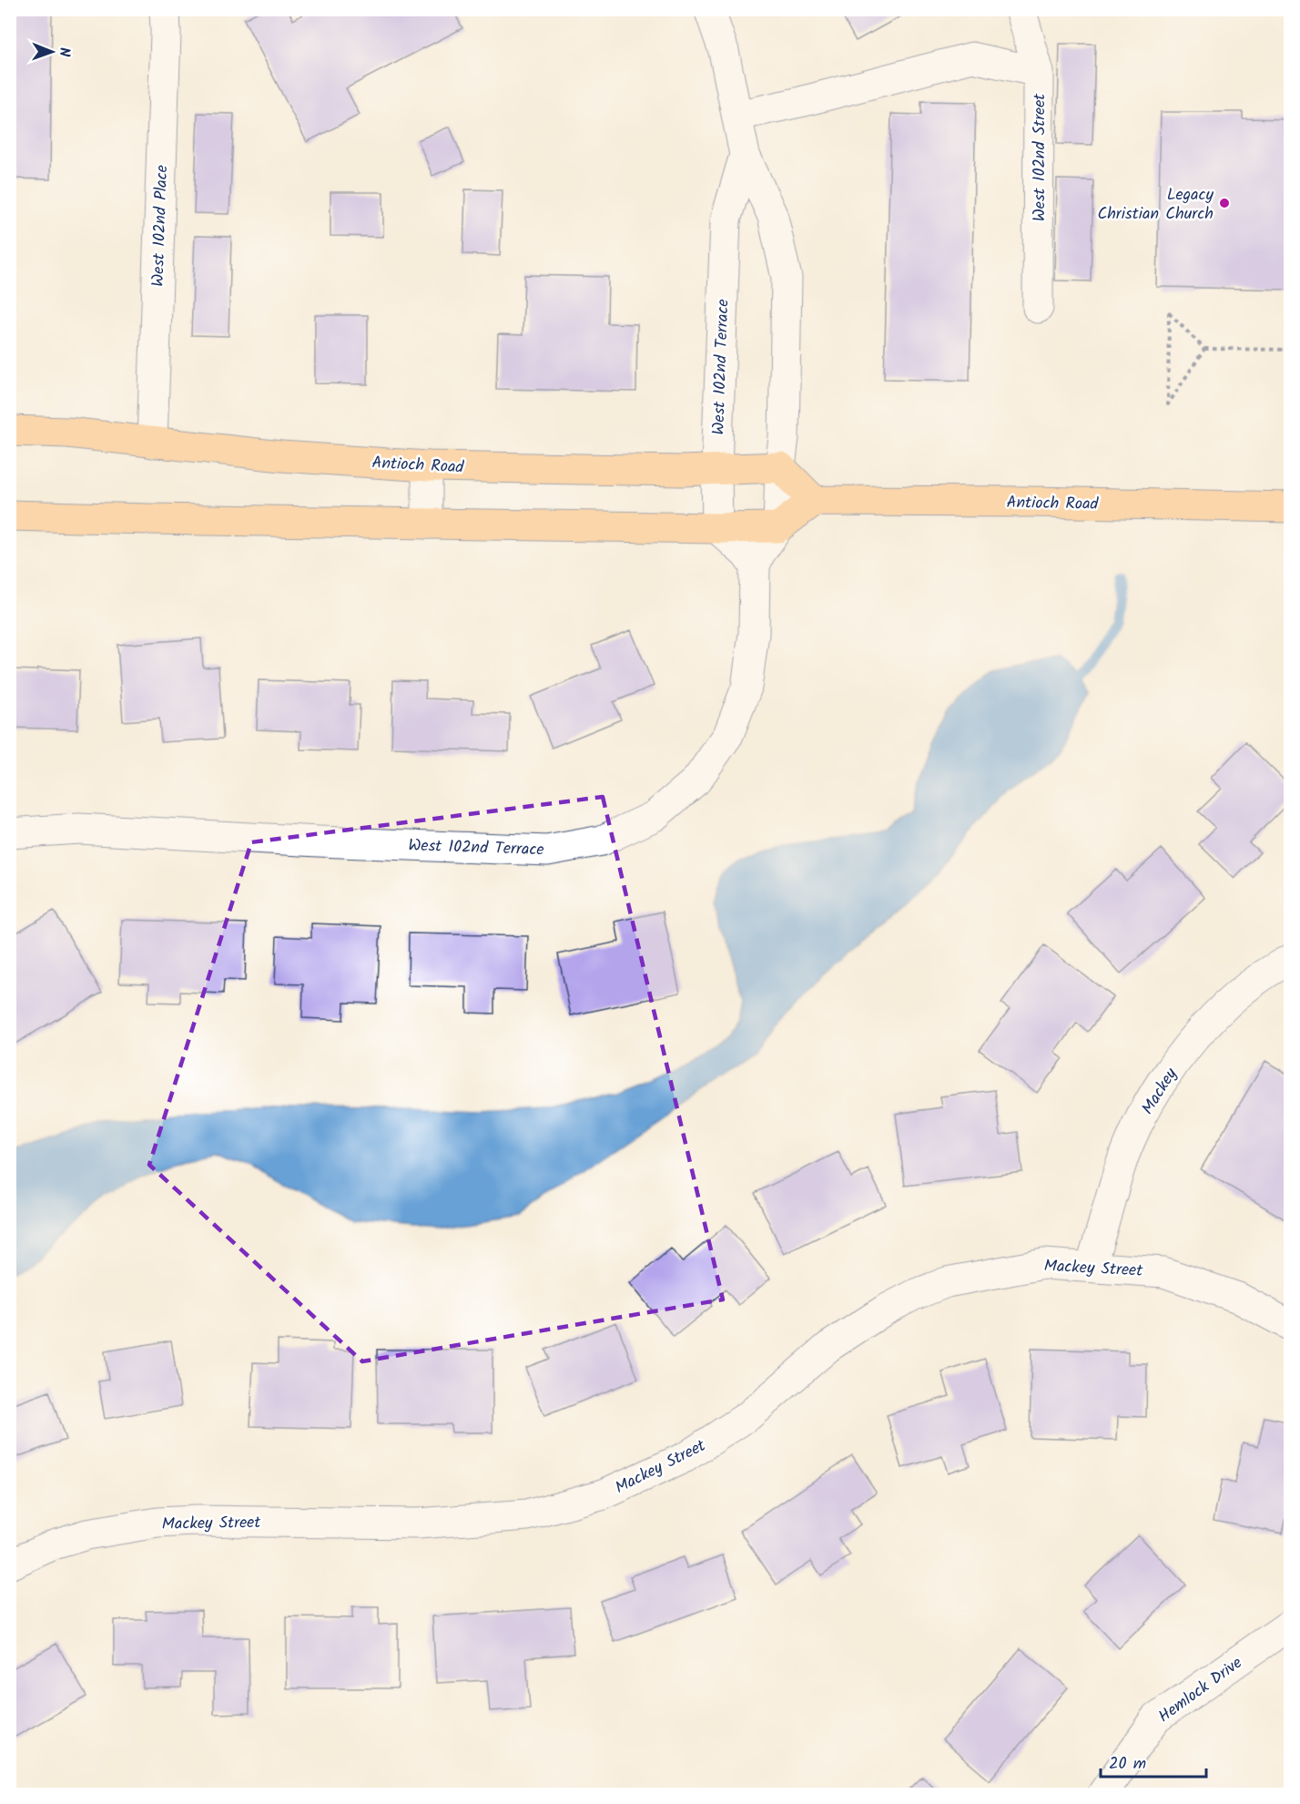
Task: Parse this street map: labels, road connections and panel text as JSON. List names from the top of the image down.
{
  "streets": {
    "main road": ["Antioch Road"],
    "street": [
      "West 102nd Street",
      "West 102nd Place",
      "West 102nd Terrace",
      "Mackey",
      "Mackey Street",
      "Hemlock Drive"
    ]
  },
  "crossings": [
    ["West 102nd Place", "Antioch Road"],
    ["West 102nd Terrace", "Antioch Road"],
    ["Mackey", "Mackey Street"]
  ],
  "places": ["Legacy Christian Church"],
  "scale_bar": "20 m",
  "north": "right"
}
